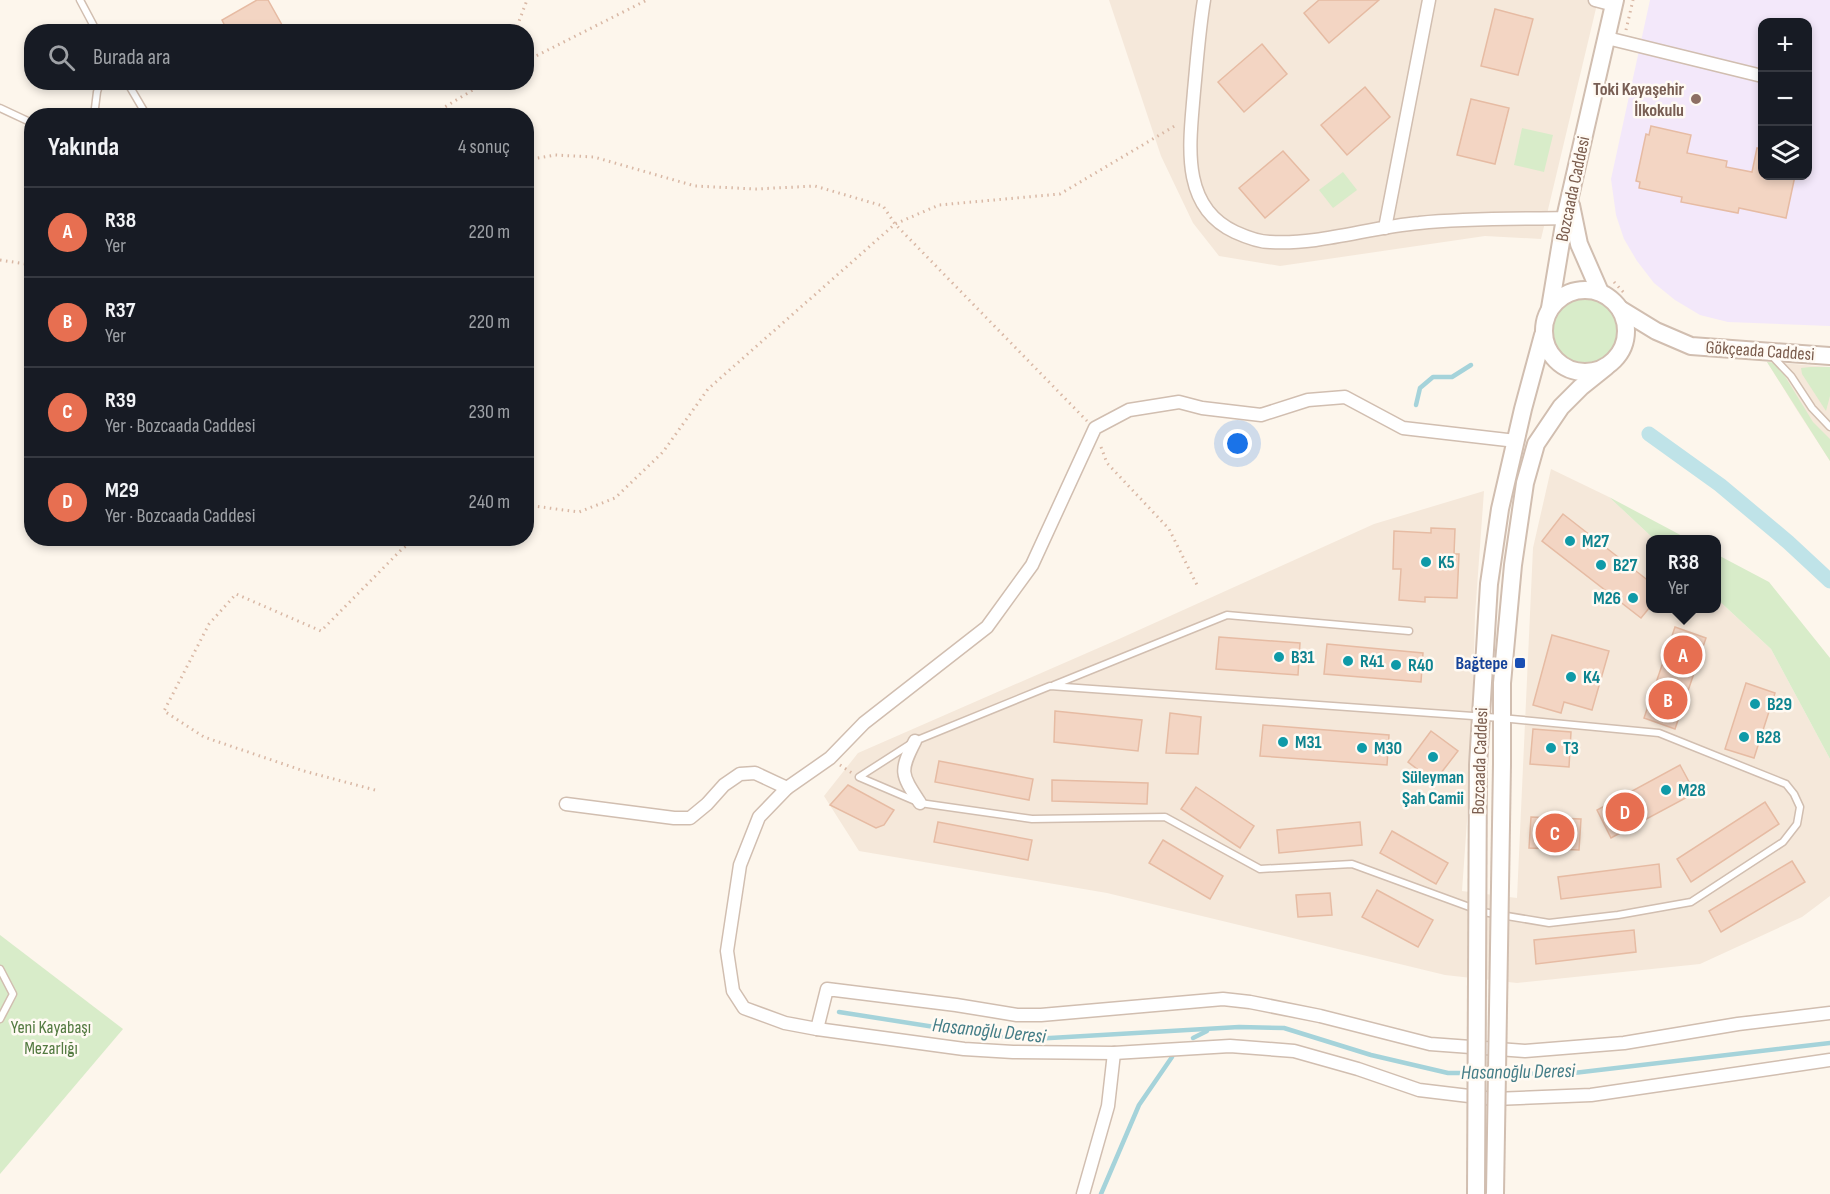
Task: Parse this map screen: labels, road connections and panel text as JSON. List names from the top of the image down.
{
  "streets": {
    "street": ["Bozcaada Caddesi", "Gökçeada Caddesi"]
  },
  "crossings": [
    ["Bozcaada Caddesi", "Gökçeada Caddesi"]
  ],
  "water": ["Hasanoğlu Deresi"],
  "parks": ["Yeni Kayabaşı Mezarlığı"],
  "places": {
    "other": [
      "Toki Kayaşehir İlkokulu",
      "M27",
      "K5",
      "B27",
      "M26",
      "B31",
      "R41",
      "R40",
      "K4",
      "B29",
      "B28",
      "M31",
      "M30",
      "T3",
      "Süleyman Şah Camii",
      "M28"
    ],
    "transit": ["Bağtepe"]
  },
  "page": {
    "map_buttons": ["+", "−"],
    "search": "Burada ara",
    "heading": ["Yakında", "4 sonuç"],
    "list": [
      {
        "mark": "A",
        "name": "R38",
        "note": "Yer",
        "value": "220 m"
      },
      {
        "mark": "B",
        "name": "R37",
        "note": "Yer",
        "value": "220 m"
      },
      {
        "mark": "C",
        "name": "R39",
        "note": "Yer · Bozcaada Caddesi",
        "value": "230 m"
      },
      {
        "mark": "D",
        "name": "M29",
        "note": "Yer · Bozcaada Caddesi",
        "value": "240 m"
      }
    ],
    "popup": ["R38", "Yer"],
    "pins": [
      "A",
      "B",
      "D",
      "C"
    ]
  }
}
